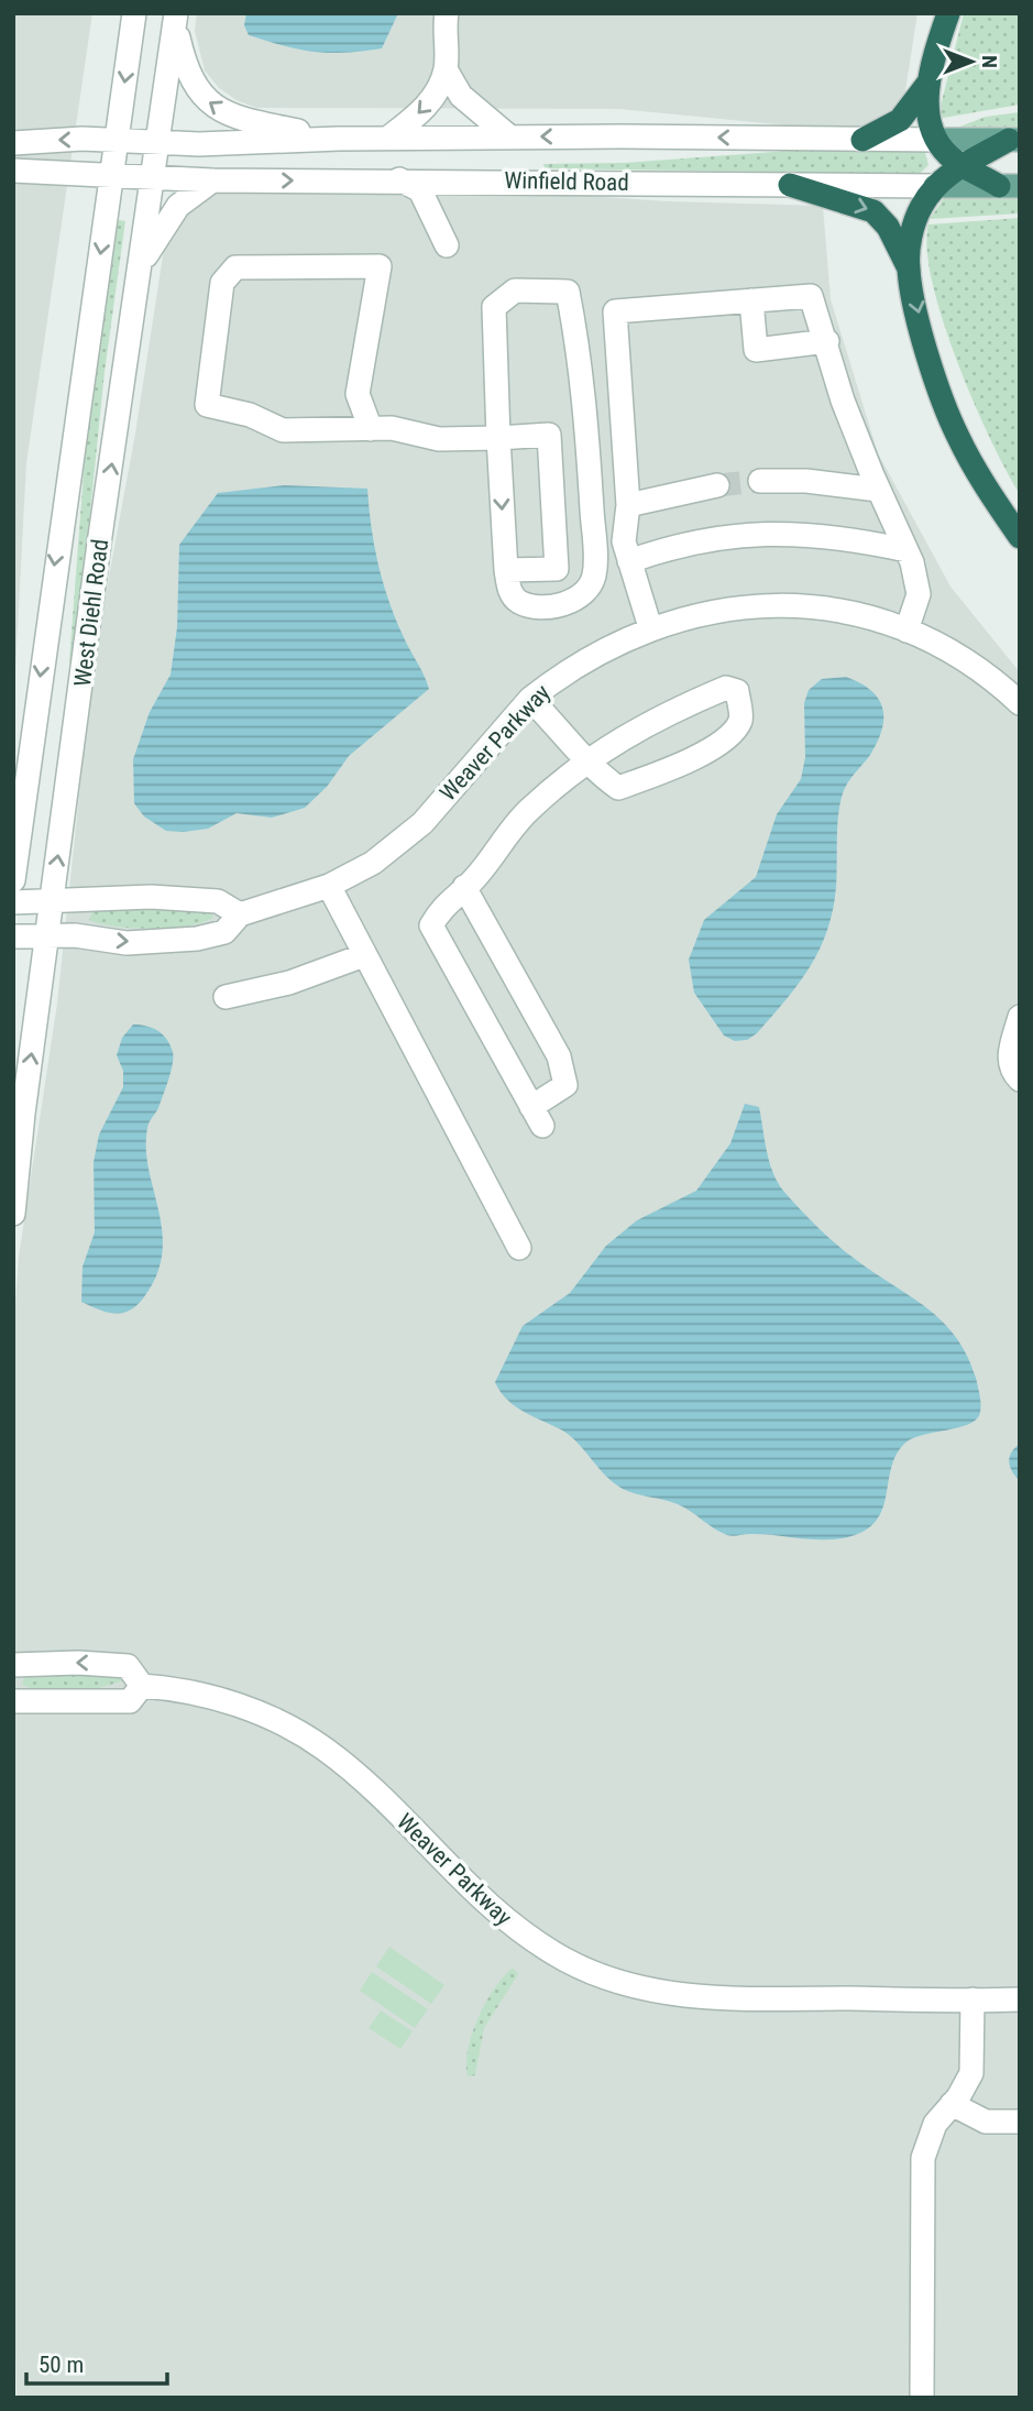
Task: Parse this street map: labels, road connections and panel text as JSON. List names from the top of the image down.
{
  "streets": {
    "main road": ["Winfield Road"],
    "street": ["West Diehl Road", "Weaver Parkway"]
  },
  "crossings": [
    ["Winfield Road", "West Diehl Road"],
    ["West Diehl Road", "Weaver Parkway"]
  ],
  "scale_bar": "50 m",
  "north": "right"
}
